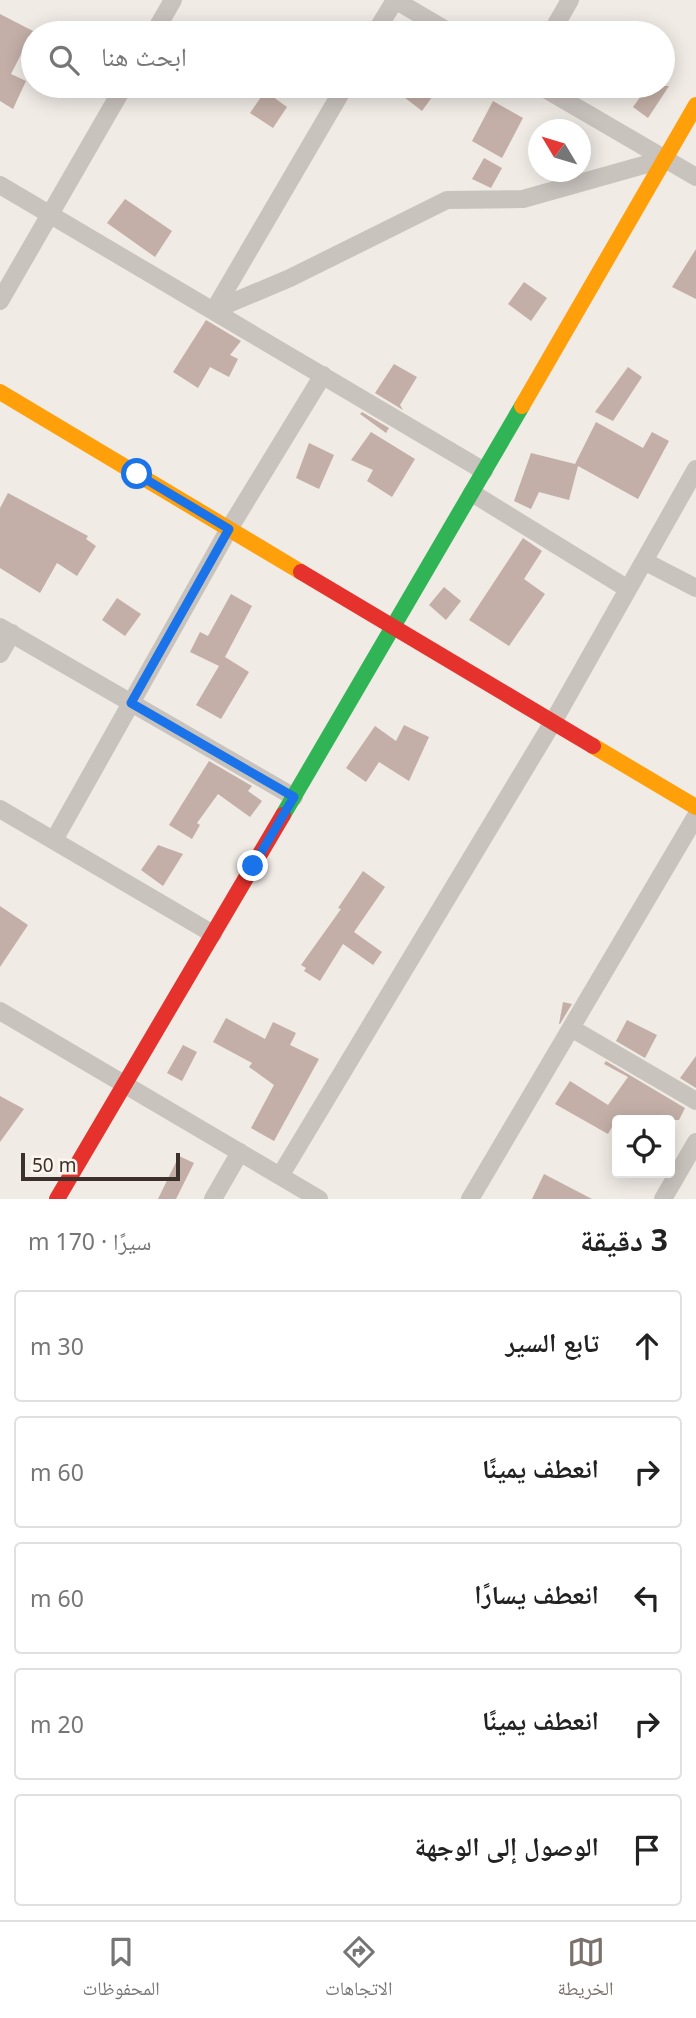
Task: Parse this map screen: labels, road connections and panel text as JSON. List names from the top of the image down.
{
  "scale_bar": "50 m",
  "north": "top left",
  "page": {
    "search": "ابحث هنا",
    "scale": "50 m",
    "heading": ["3 دقيقة", "سيرًا · 170 m"],
    "list": [
      ["تابع السير", "30 m"],
      ["انعطف يمينًا", "60 m"],
      ["انعطف يسارًا", "60 m"],
      ["انعطف يمينًا", "20 m"],
      "الوصول إلى الوجهة"
    ],
    "nav": ["الخريطة", "الاتجاهات", "المحفوظات"]
  }
}
